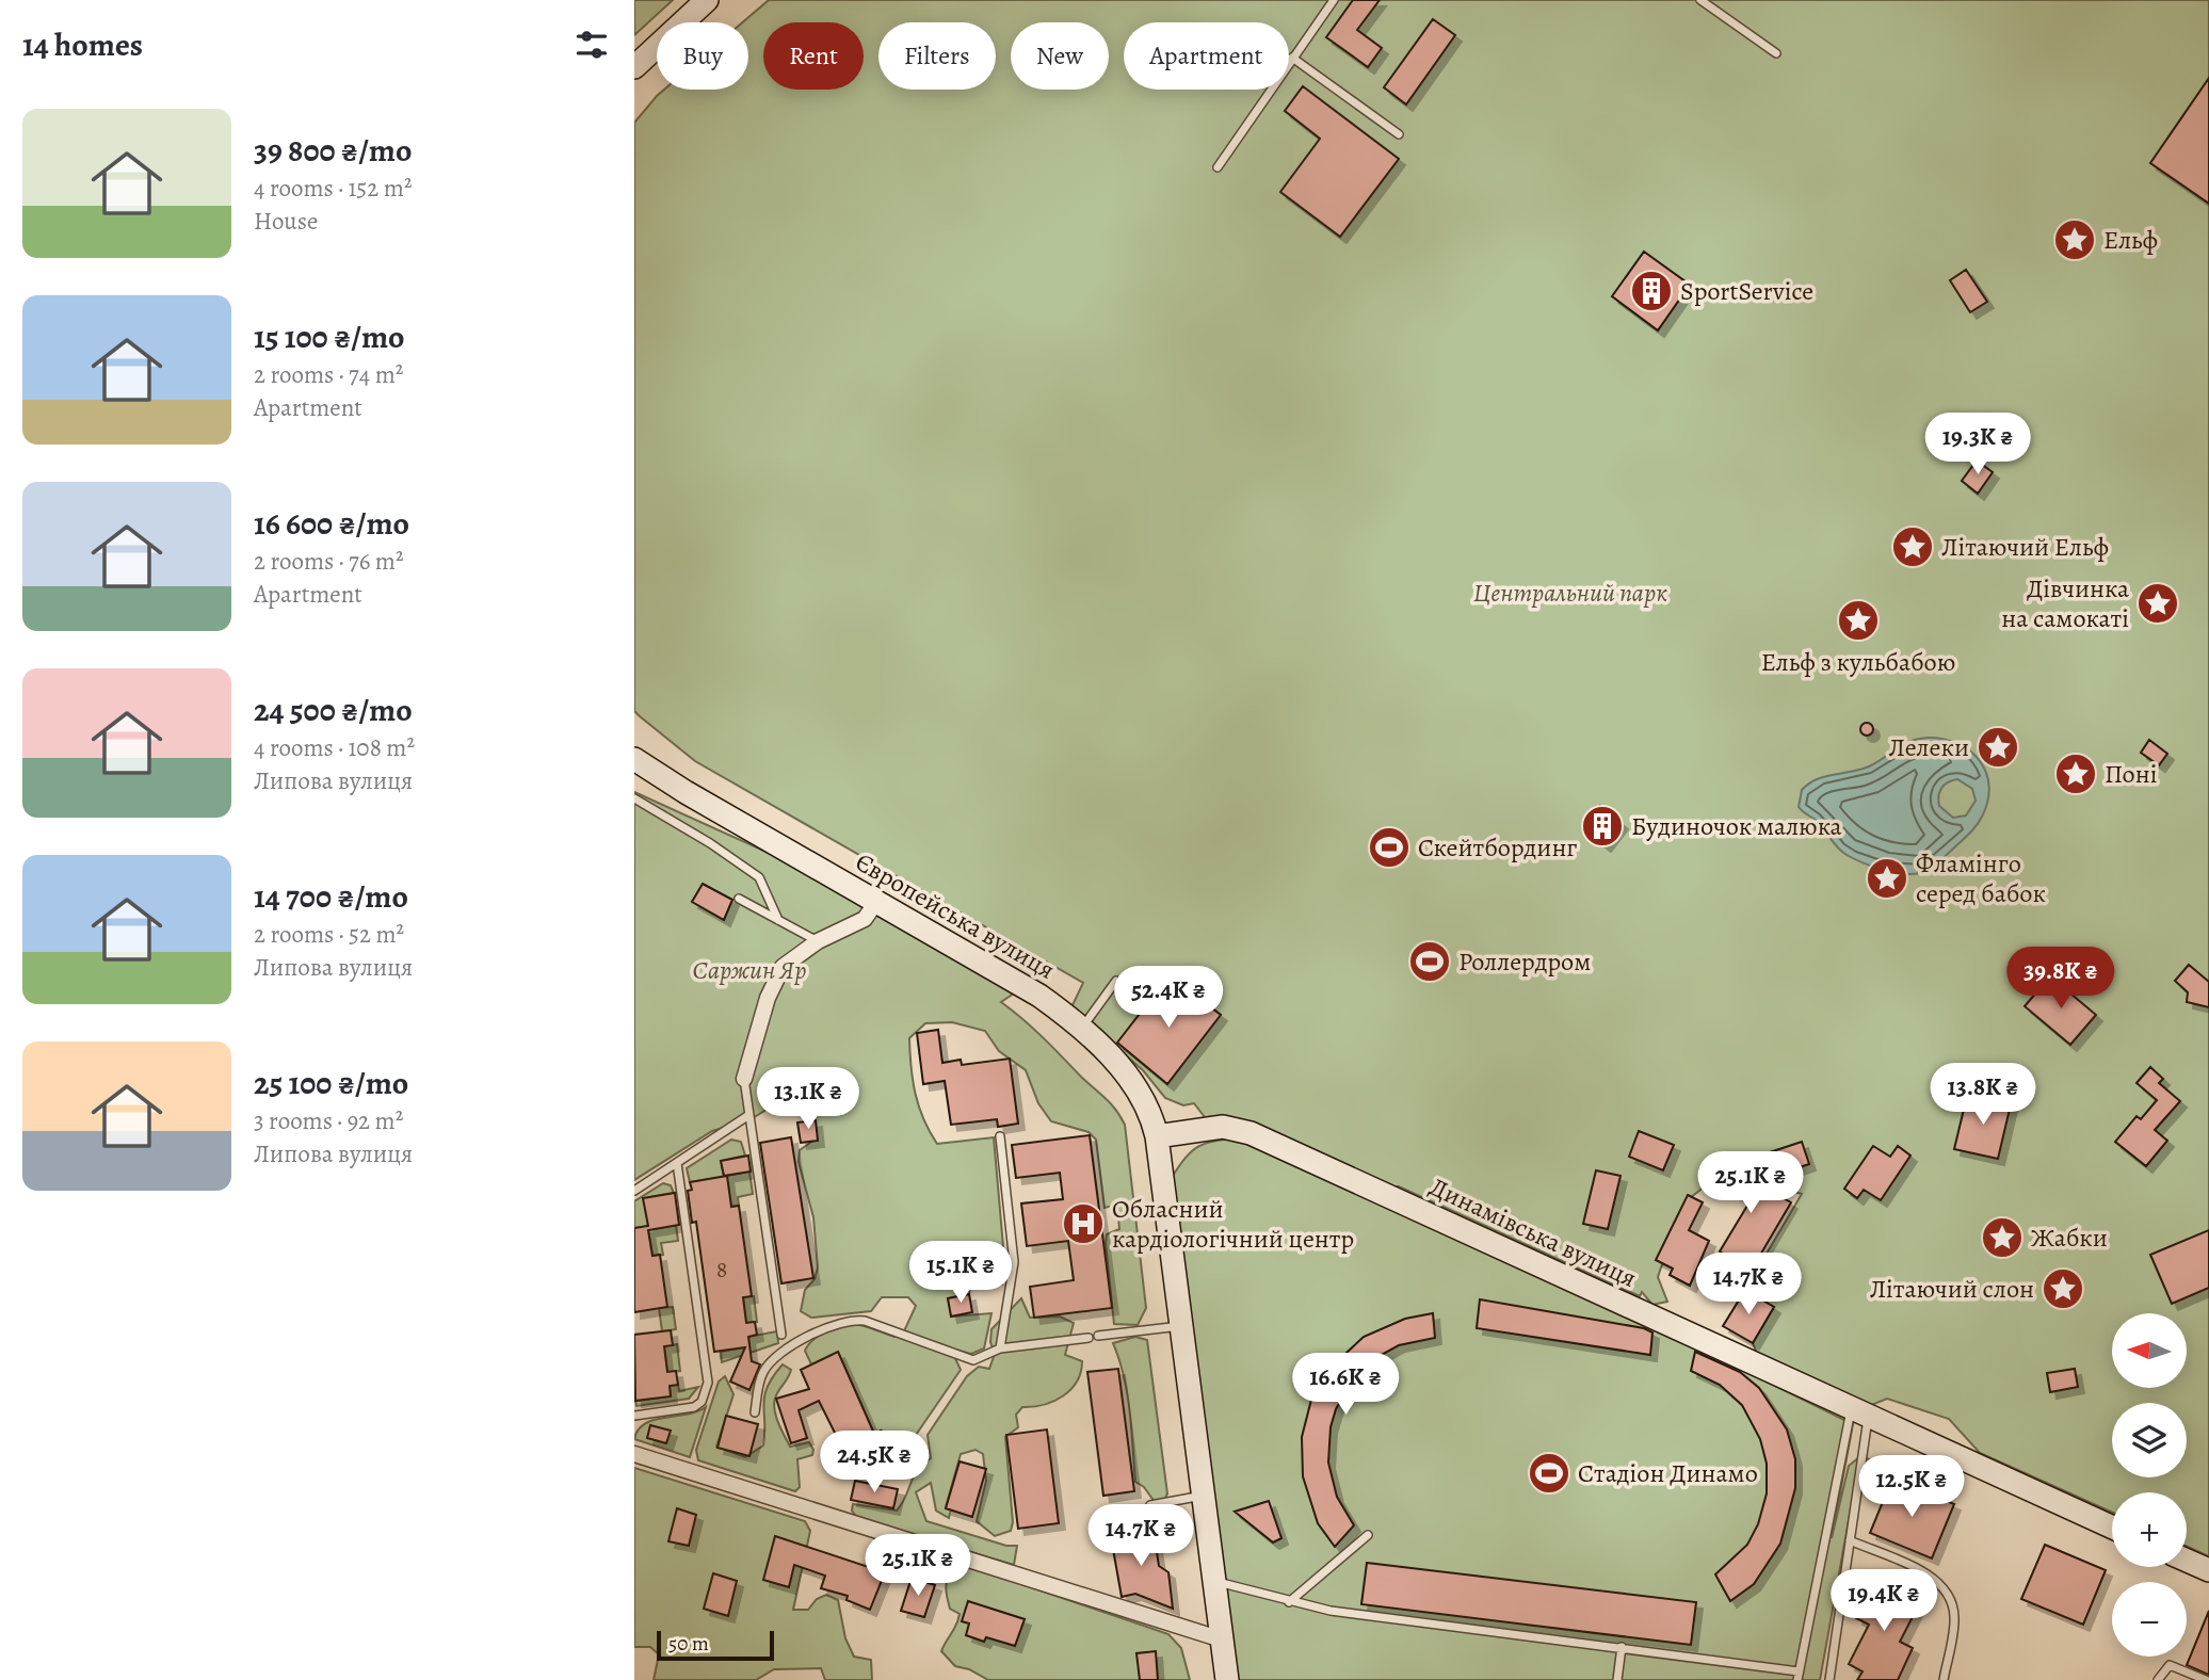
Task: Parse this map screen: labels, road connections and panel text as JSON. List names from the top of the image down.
{
  "streets": {
    "main road": ["Європейська вулиця", "Динамівська вулиця"]
  },
  "crossings": [
    ["Європейська вулиця", "Динамівська вулиця"]
  ],
  "parks": ["Центральний парк", "Саржин Яр"],
  "places": {
    "place": [
      "Ельф",
      "Літаючий Ельф",
      "Дівчинка на самокаті",
      "Ельф з кульбабою",
      "Лелеки",
      "Поні",
      "Фламінго серед бабок",
      "Жабки",
      "Літаючий слон"
    ],
    "building": ["SportService", "Будиночок малюка"],
    "sports": ["Скейтбординг", "Роллердром", "Стадіон Динамо"],
    "hospital": ["Обласний кардiологiчний центр"]
  },
  "house_numbers": ["8"],
  "scale_bar": "50 m",
  "north": "left",
  "page": {
    "heading": "14 homes",
    "chip": [
      "Buy",
      "Rent",
      "Filters",
      "New",
      "Apartment"
    ],
    "list": [
      {
        "name": "39 800 ₴/mo",
        "note": "4 rooms · 152 m² · House"
      },
      {
        "name": "15 100 ₴/mo",
        "note": "2 rooms · 74 m² · Apartment"
      },
      {
        "name": "16 600 ₴/mo",
        "note": "2 rooms · 76 m² · Apartment"
      },
      {
        "name": "24 500 ₴/mo",
        "note": "4 rooms · 108 m² · Липова вулиця"
      },
      {
        "name": "14 700 ₴/mo",
        "note": "2 rooms · 52 m² · Липова вулиця"
      },
      {
        "name": "25 100 ₴/mo",
        "note": "3 rooms · 92 m² · Липова вулиця"
      }
    ],
    "price": [
      "19.3K ₴",
      "39.8K ₴",
      "52.4K ₴",
      "13.8K ₴",
      "13.1K ₴",
      "25.1K ₴",
      "15.1K ₴",
      "14.7K ₴",
      "16.6K ₴",
      "24.5K ₴",
      "12.5K ₴",
      "14.7K ₴",
      "25.1K ₴",
      "19.4K ₴"
    ],
    "map_buttons": ["+", "−"],
    "scale": "50 m"
  }
}
